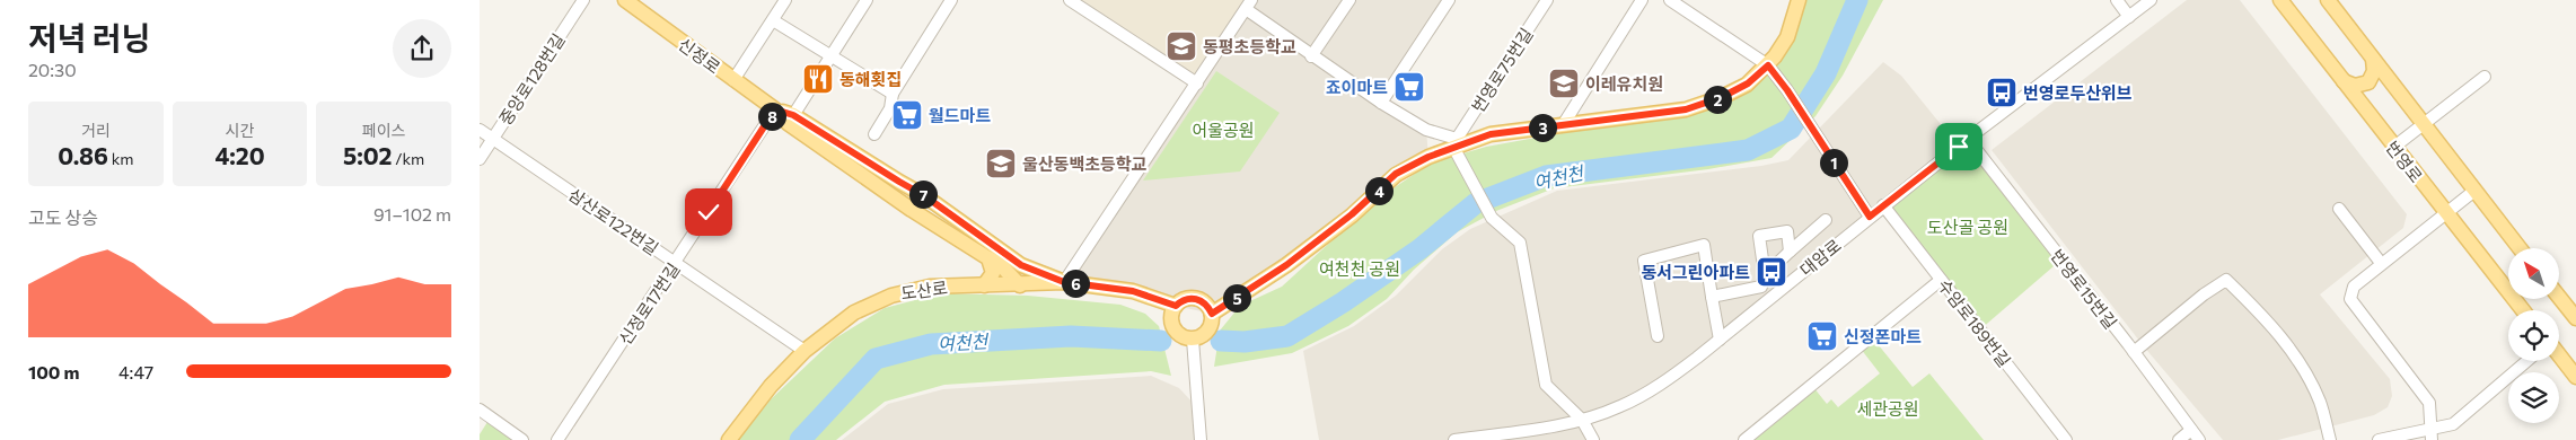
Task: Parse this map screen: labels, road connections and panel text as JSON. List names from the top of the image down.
{
  "streets": {
    "main road": ["신정로", "번영로", "도산로"],
    "street": [
      "번영로75번길",
      "중앙로128번길",
      "삼산로122번길",
      "대암로",
      "번영로15번길",
      "신정로17번길",
      "수암로189번길"
    ]
  },
  "crossings": [
    ["신정로", "도산로"],
    ["신정로", "신정로17번길"],
    ["중앙로128번길", "삼산로122번길"],
    ["삼산로122번길", "도산로"],
    ["삼산로122번길", "신정로17번길"],
    ["대암로", "번영로15번길"],
    ["대암로", "수암로189번길"]
  ],
  "water": ["여천천"],
  "parks": [
    "어울공원",
    "도산골 공원",
    "여천천 공원",
    "세관공원"
  ],
  "places": {
    "school or university": ["동평초등학교", "이레유치원", "울산동백초등학교"],
    "restaurant": ["동해횟집"],
    "supermarket": ["죠이마트", "월드마트", "신정폰마트"],
    "bus stop": ["번영로두산위브", "동서그린아파트"]
  },
  "north": "top left",
  "page": {
    "heading": ["저녁 러닝", "20:30"],
    "pins": [
      "2",
      "8",
      "3",
      "1",
      "4",
      "7",
      "6",
      "5"
    ],
    "stats": [
      ["거리", "0.86 km"],
      ["시간", "4:20"],
      ["페이스", "5:02 /km"]
    ],
    "chart": ["고도 상승", "91–102 m"],
    "list": [
      {
        "name": "100 m",
        "note": "4:47"
      }
    ]
  }
}
